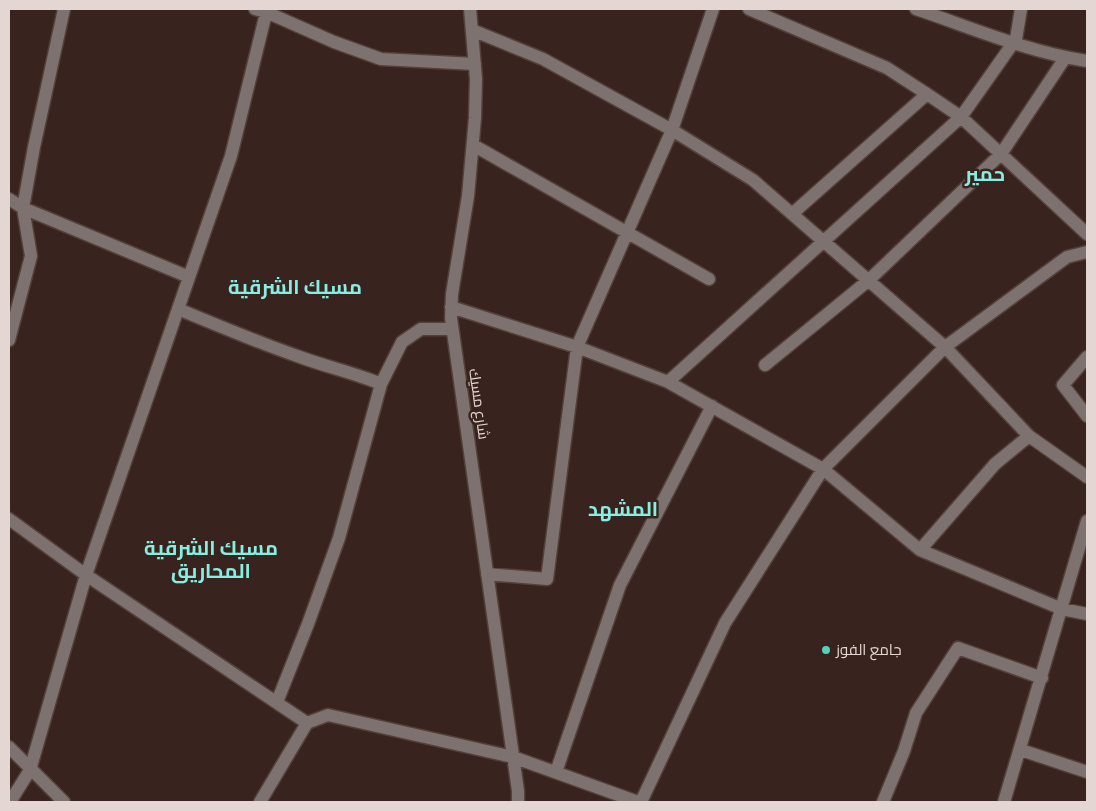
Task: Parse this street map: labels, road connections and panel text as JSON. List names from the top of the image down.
{
  "streets": {
    "street": ["شارع مسيك"]
  },
  "districts": [
    "حمير",
    "مسيك الشرقية",
    "المشهد",
    "مسيك الشرقية المحاريق"
  ],
  "places": ["جامع الفوز"]
}
